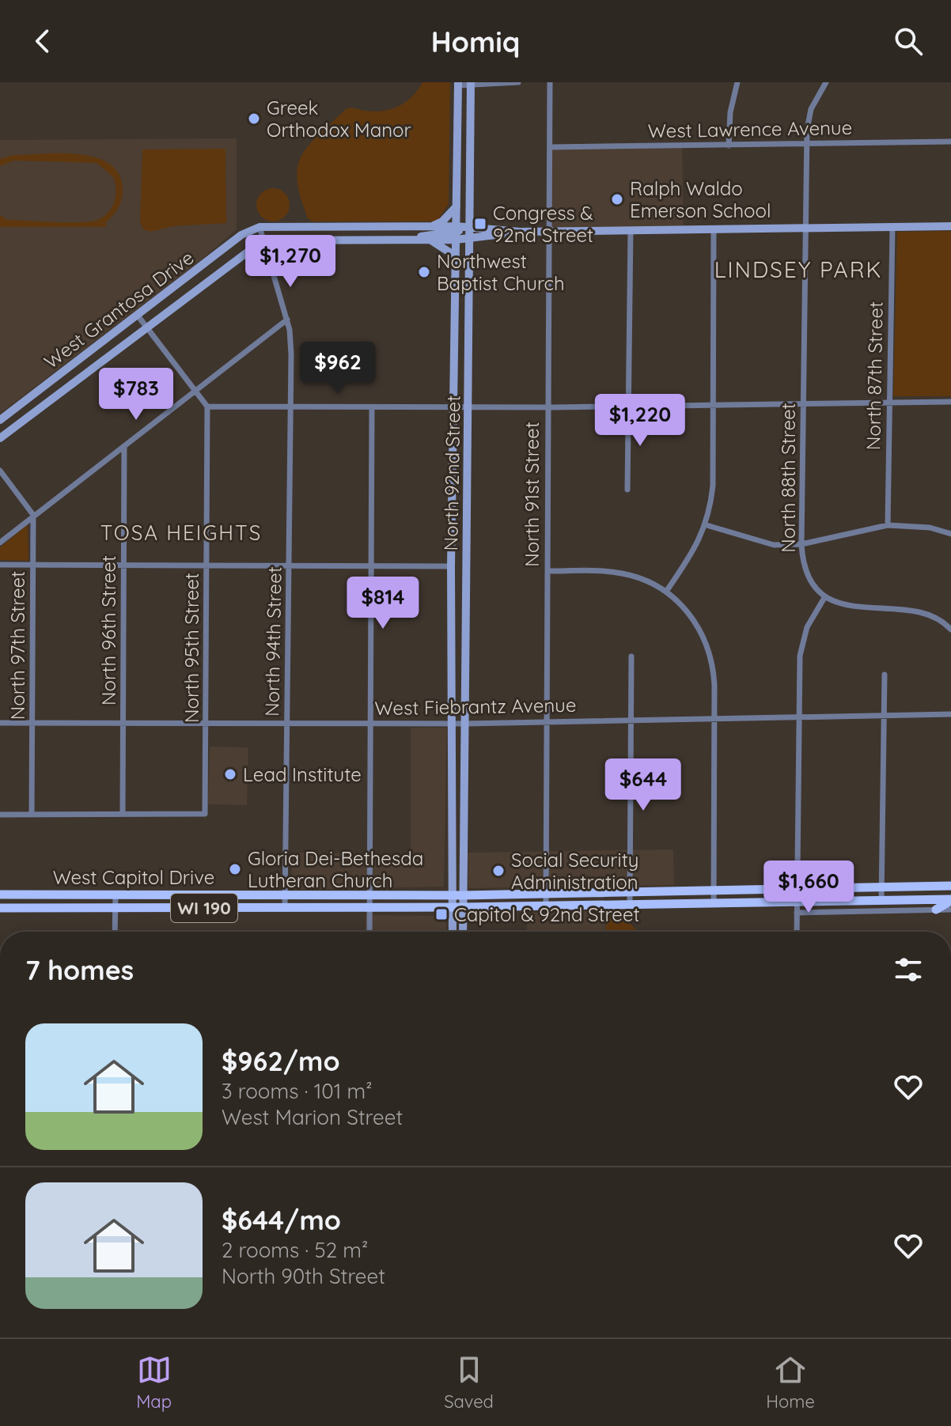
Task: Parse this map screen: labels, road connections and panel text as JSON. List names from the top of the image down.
{
  "streets": {
    "main road": [
      "West Grantosa Drive",
      "North 92nd Street",
      "West Capitol Drive",
      "WI 190"
    ],
    "street": [
      "West Lawrence Avenue",
      "North 87th Street",
      "North 88th Street",
      "North 91st Street",
      "North 96th Street",
      "North 94th Street",
      "North 97th Street",
      "North 95th Street",
      "West Fiebrantz Avenue"
    ]
  },
  "crossings": [
    ["West Lawrence Avenue", "North 88th Street"],
    ["West Lawrence Avenue", "North 91st Street"],
    ["West Grantosa Drive", "North 94th Street"],
    ["North 92nd Street", "West Fiebrantz Avenue"],
    ["North 92nd Street", "West Capitol Drive"],
    ["North 91st Street", "West Fiebrantz Avenue"],
    ["North 91st Street", "West Capitol Drive"],
    ["North 96th Street", "North 95th Street"],
    ["North 96th Street", "West Fiebrantz Avenue"],
    ["North 94th Street", "West Fiebrantz Avenue"],
    ["North 94th Street", "West Capitol Drive"],
    ["North 97th Street", "West Fiebrantz Avenue"],
    ["North 95th Street", "West Fiebrantz Avenue"]
  ],
  "districts": ["LINDSEY PARK", "TOSA HEIGHTS"],
  "places": {
    "other": [
      "Greek Orthodox Manor",
      "Ralph Waldo Emerson School",
      "Northwest Baptist Church",
      "Lead Institute",
      "Gloria Dei-Bethesda Lutheran Church",
      "Social Security Administration"
    ],
    "transit": ["Congress & 92nd Street", "Capitol & 92nd Street"]
  },
  "page": {
    "header": "Homiq",
    "price": [
      "$1,270",
      "$962",
      "$783",
      "$1,220",
      "$814",
      "$644",
      "$1,660"
    ],
    "heading": "7 homes",
    "list": [
      {
        "name": "$962/mo",
        "note": "3 rooms · 101 m² · West Marion Street"
      },
      {
        "name": "$644/mo",
        "note": "2 rooms · 52 m² · North 90th Street"
      }
    ],
    "tabs": ["Map", "Saved", "Home"]
  }
}
